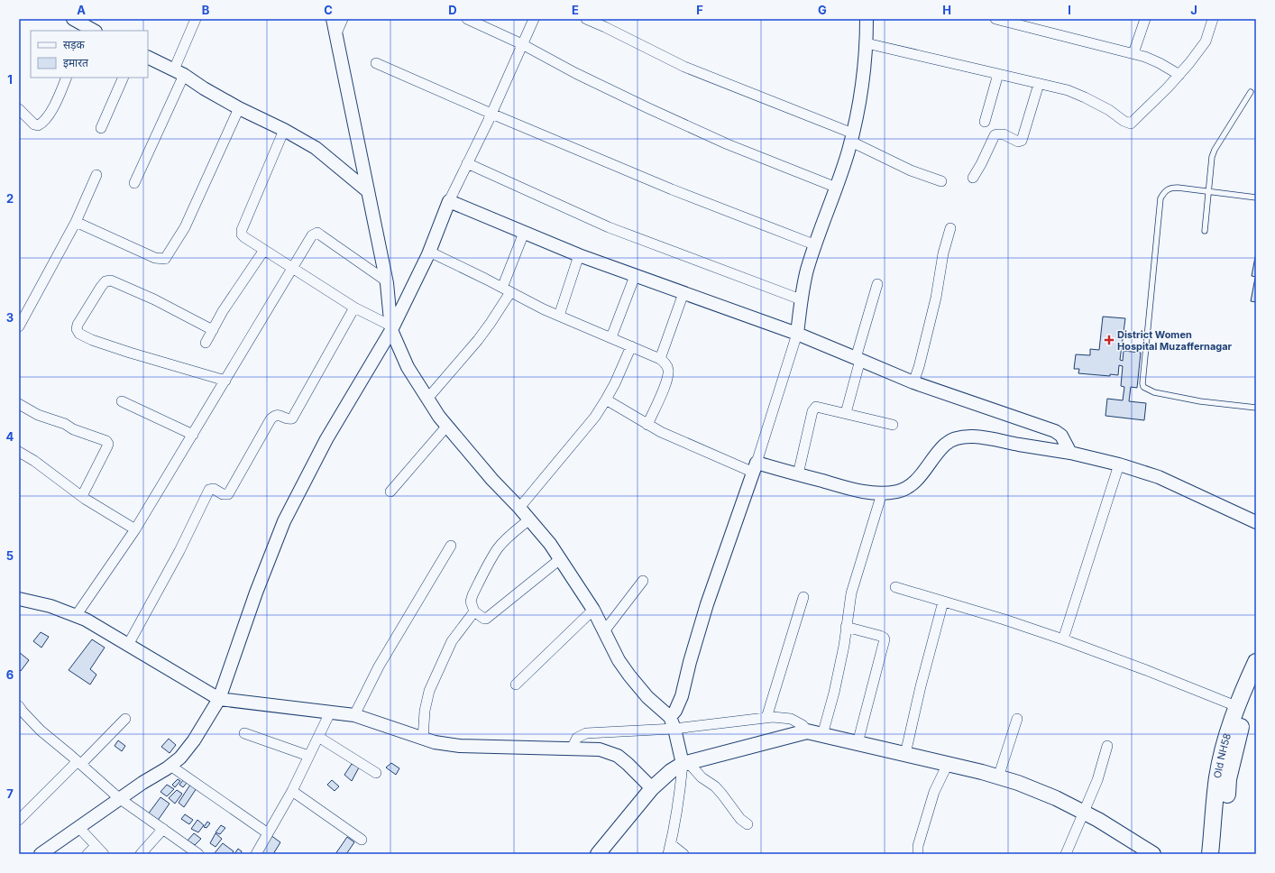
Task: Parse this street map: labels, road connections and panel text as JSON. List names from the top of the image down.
{
  "streets": {
    "main road": ["Old NH58"]
  },
  "places": {
    "health": ["District Women Hospital Muzaffernagar"]
  },
  "legend": ["सड़क", "इमारत"],
  "grid": {
    "columns": [
      "A",
      "B",
      "C",
      "D",
      "E",
      "F",
      "G",
      "H",
      "I",
      "J"
    ],
    "rows": [
      "1",
      "2",
      "3",
      "4",
      "5",
      "6",
      "7"
    ]
  }
}
